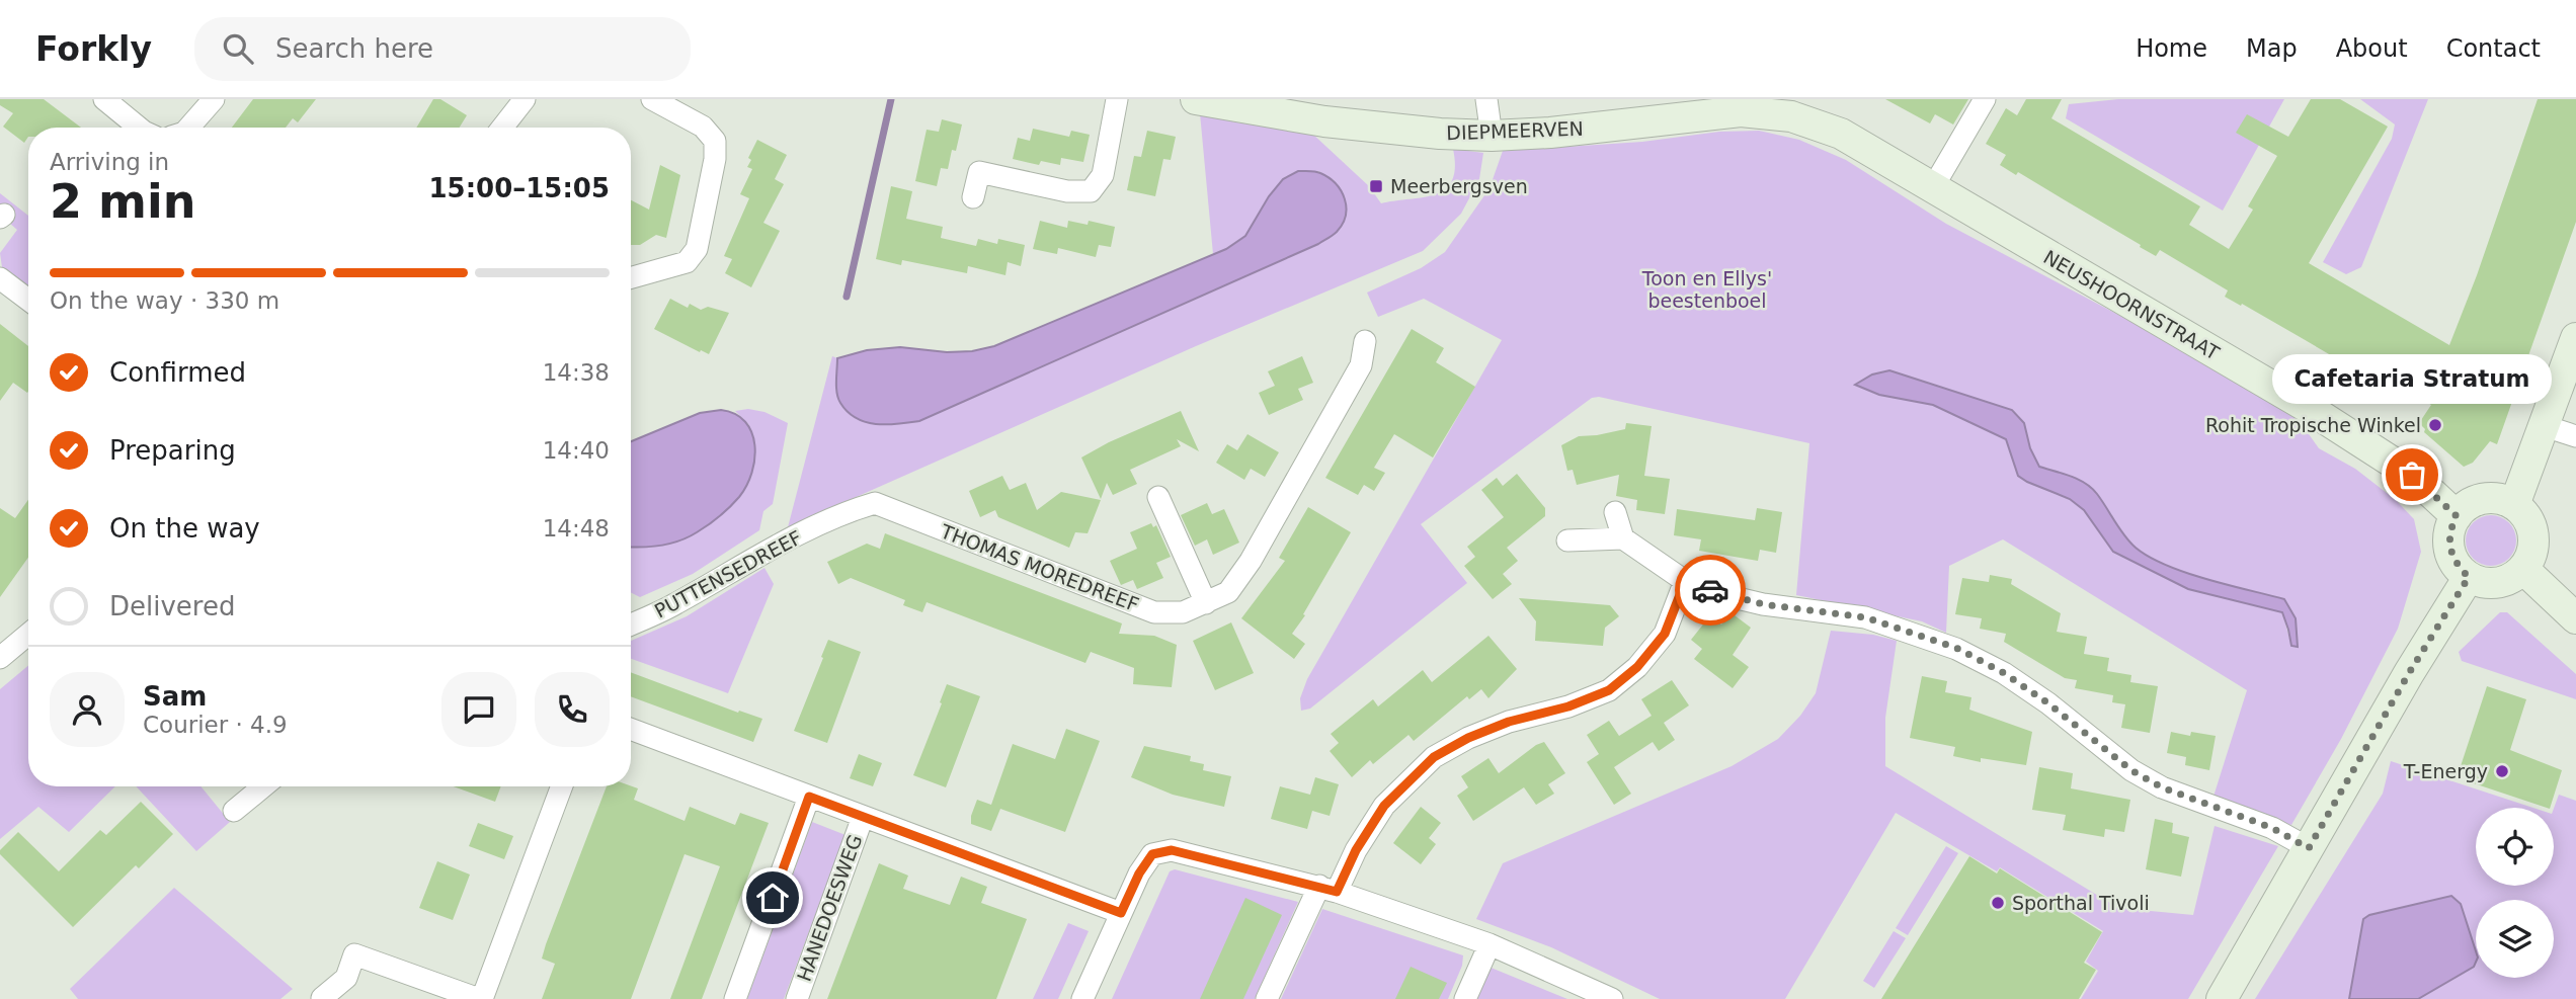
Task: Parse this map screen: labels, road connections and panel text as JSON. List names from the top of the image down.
{
  "streets": {
    "street": [
      "DIEPMEERVEN",
      "NEUSHOORNSTRAAT",
      "THOMAS MOREDREEF",
      "PUTTENSEDREEF",
      "HANEDOESWEG"
    ]
  },
  "crossings": [
    ["DIEPMEERVEN", "NEUSHOORNSTRAAT"],
    ["THOMAS MOREDREEF", "PUTTENSEDREEF"]
  ],
  "parks": ["Toon en Ellys' beestenboel"],
  "places": {
    "transit": ["Meerbergsven"],
    "other": [
      "Rohit Tropische Winkel",
      "Cafetaria Stratum",
      "T-Energy",
      "Sporthal Tivoli"
    ]
  },
  "page": {
    "header": "Forkly",
    "search": "Search here",
    "nav": [
      "Home",
      "Map",
      "About",
      "Contact"
    ],
    "heading": ["2 min", "Arriving in", "15:00–15:05"],
    "panel": ["Sam", "Courier · 4.9"],
    "bar": "On the way · 330 m",
    "list": [
      ["Confirmed", "14:38"],
      ["Preparing", "14:40"],
      ["On the way", "14:48"],
      "Delivered"
    ],
    "bubble": "Cafetaria Stratum"
  }
}
